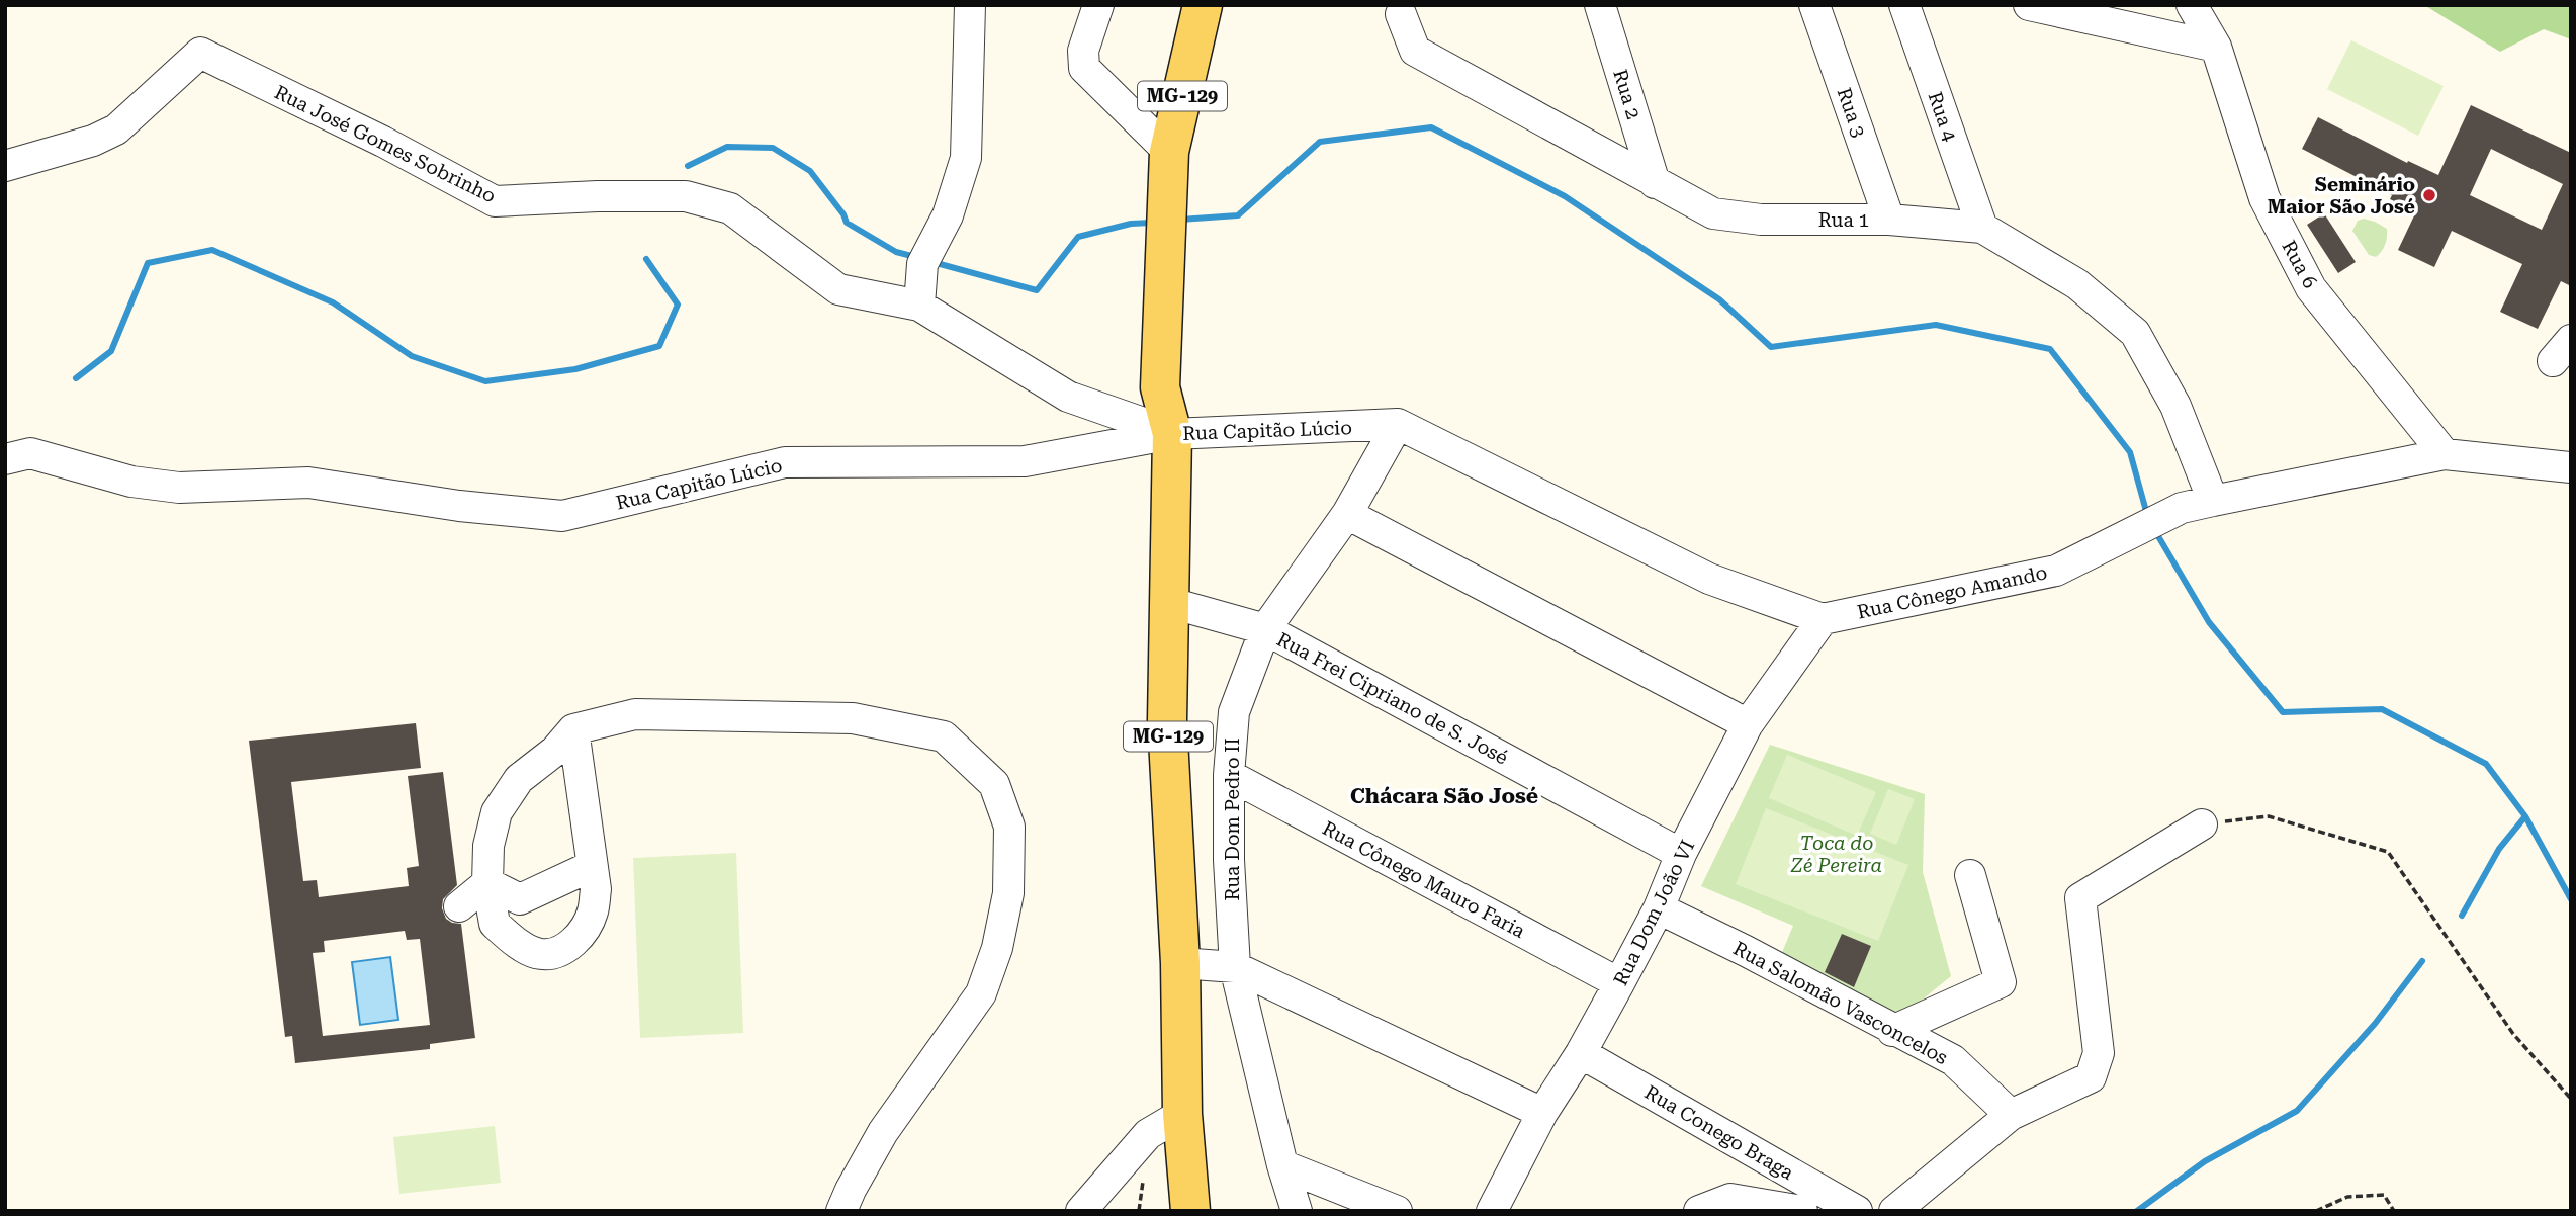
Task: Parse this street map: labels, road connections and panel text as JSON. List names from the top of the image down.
{
  "streets": {
    "main road": ["MG-129"],
    "street": [
      "Rua 2",
      "Rua 3",
      "Rua 4",
      "Rua José Gomes Sobrinho",
      "Rua 1",
      "Rua 6",
      "Rua Capitão Lúcio",
      "Rua Cônego Amando",
      "Rua Frei Cipriano de S. José",
      "Rua Dom Pedro II",
      "Rua Cônego Mauro Faria",
      "Rua Dom João VI",
      "Rua Salomão Vasconcelos",
      "Rua Conego Braga"
    ]
  },
  "crossings": [
    ["Rua 2", "Rua 1"],
    ["MG-129", "Rua José Gomes Sobrinho"],
    ["MG-129", "Rua Capitão Lúcio"],
    ["MG-129", "Rua Frei Cipriano de S. José"],
    ["Rua 3", "Rua 1"],
    ["Rua 4", "Rua 1"],
    ["Rua José Gomes Sobrinho", "Rua Capitão Lúcio"],
    ["Rua 1", "Rua Cônego Amando"],
    ["Rua 6", "Rua Cônego Amando"],
    ["Rua Capitão Lúcio", "Rua Dom Pedro II"],
    ["Rua Cônego Amando", "Rua Dom João VI"],
    ["Rua Frei Cipriano de S. José", "Rua Dom Pedro II"],
    ["Rua Frei Cipriano de S. José", "Rua Dom João VI"],
    ["Rua Dom Pedro II", "Rua Cônego Mauro Faria"],
    ["Rua Cônego Mauro Faria", "Rua Dom João VI"],
    ["Rua Dom João VI", "Rua Salomão Vasconcelos"],
    ["Rua Dom João VI", "Rua Conego Braga"]
  ],
  "districts": ["Chácara São José"],
  "parks": ["Toca do Zé Pereira"],
  "places": ["Seminário Maior São José"]
}
